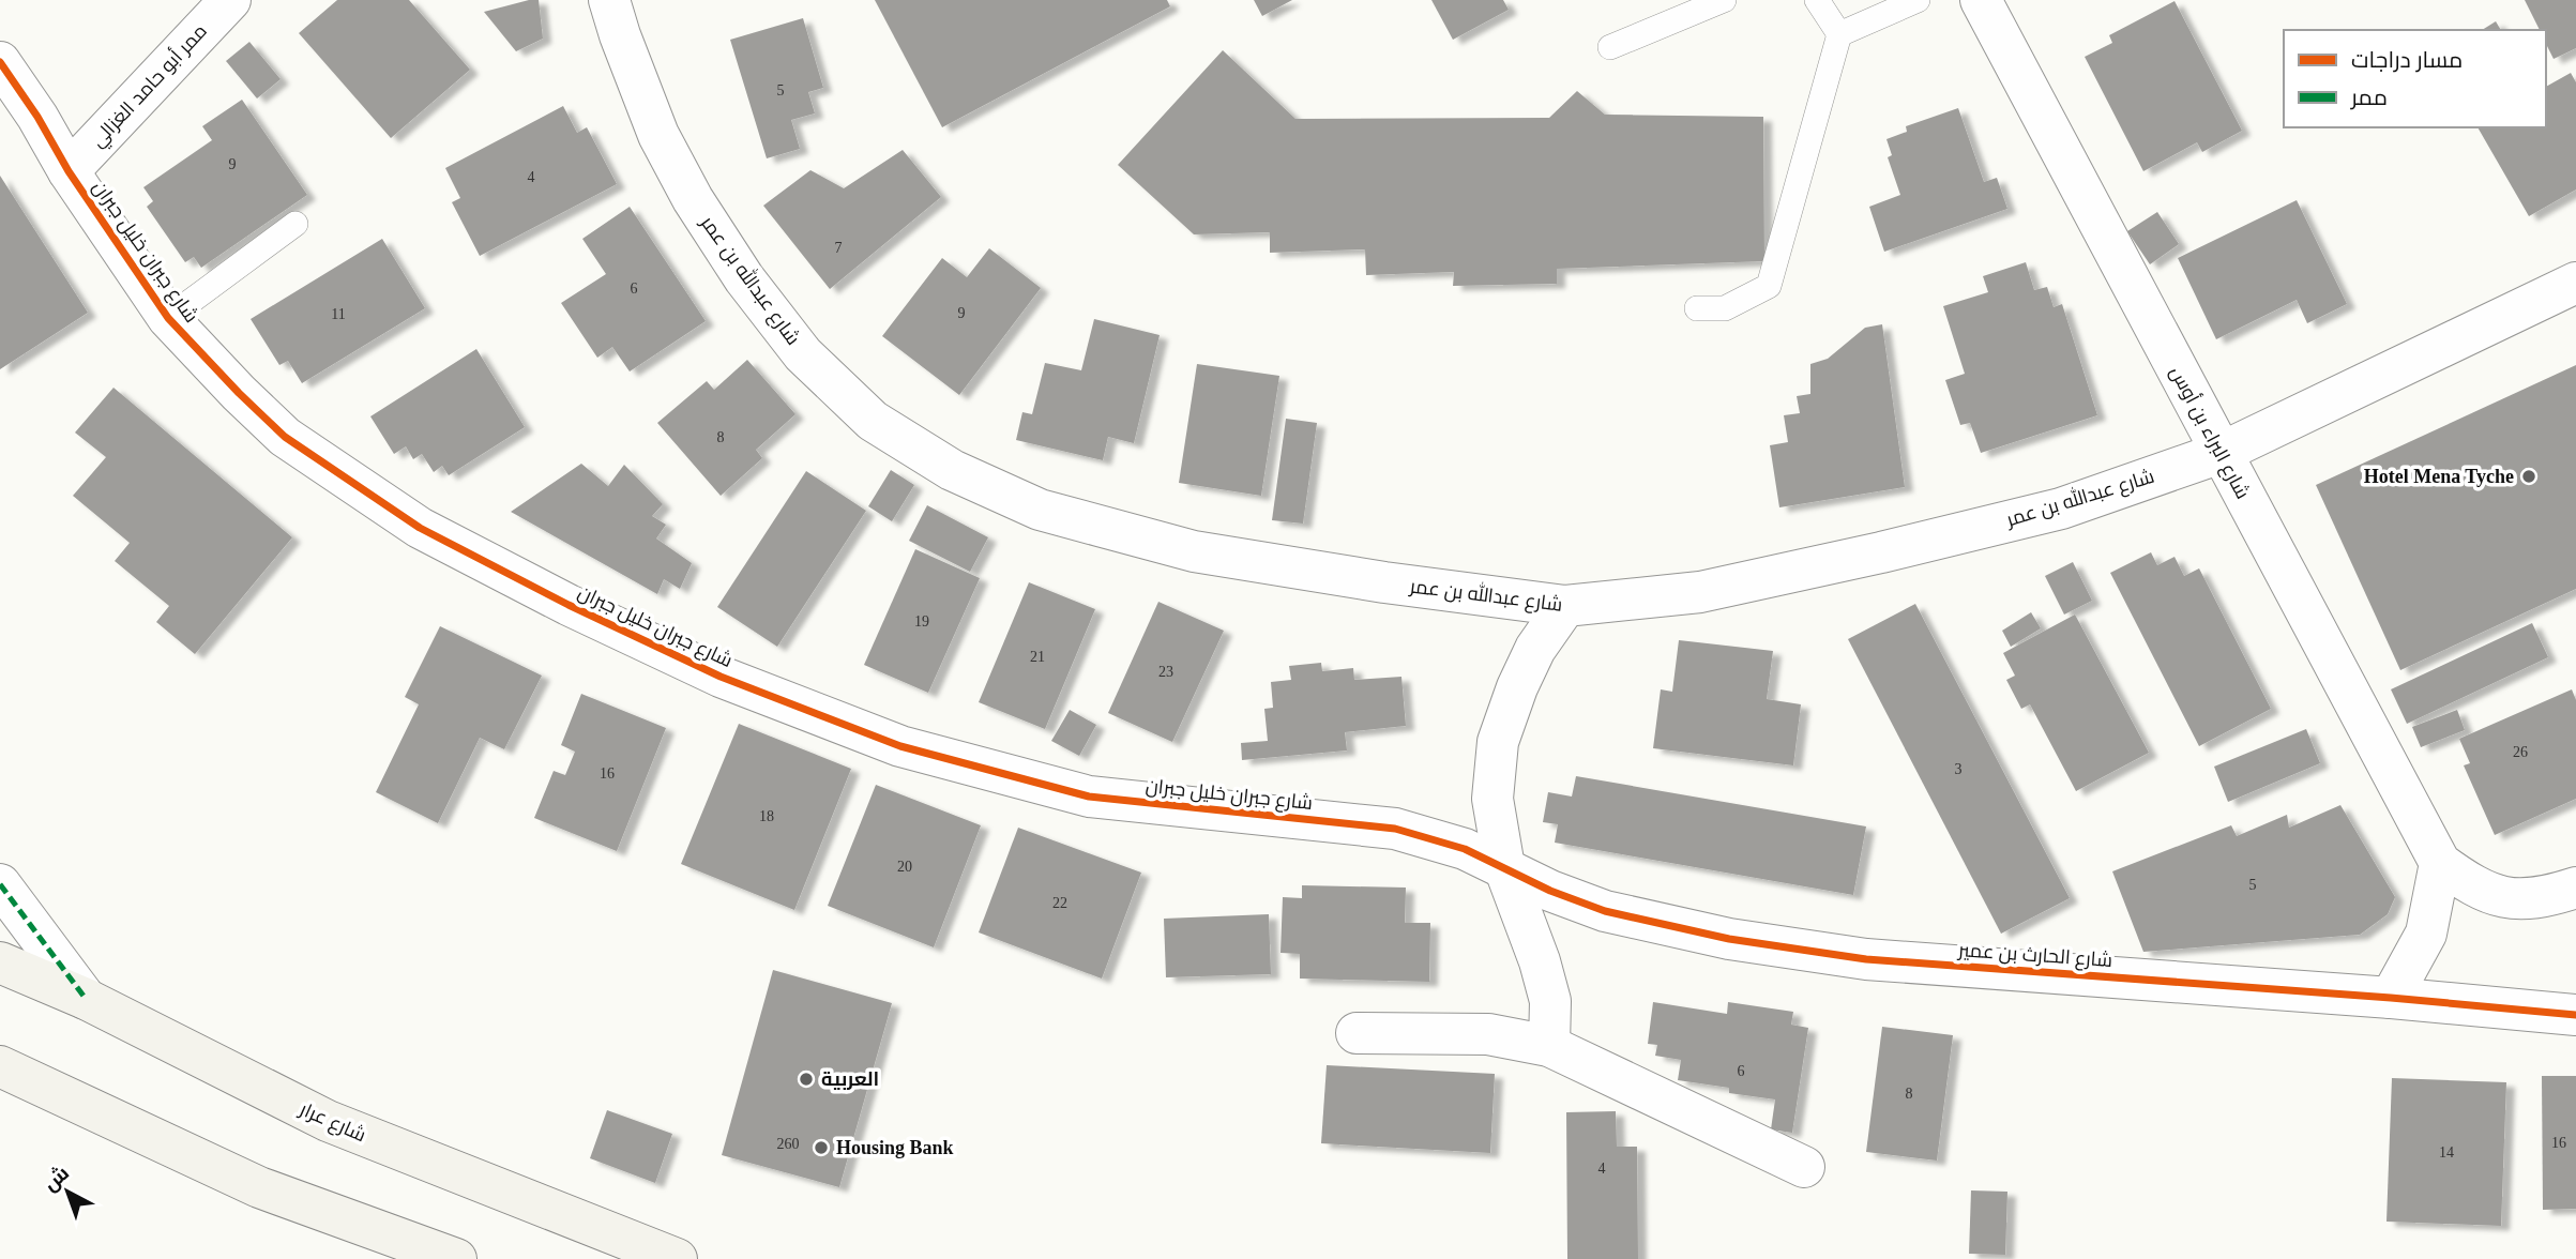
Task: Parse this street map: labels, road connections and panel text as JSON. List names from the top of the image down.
{
  "streets": {
    "main road": ["شارع عرار"],
    "street": [
      "ممر أبو حامد الغزالي",
      "شارع جبران خليل جبران",
      "شارع عبدالله بن عمر",
      "شارع البراء بن أوس",
      "شارع الحارث بن عمير"
    ]
  },
  "crossings": [
    ["ممر أبو حامد الغزالي", "شارع جبران خليل جبران"],
    ["شارع جبران خليل جبران", "شارع الحارث بن عمير"],
    ["شارع عبدالله بن عمر", "شارع البراء بن أوس"]
  ],
  "places": ["Hotel Mena Tyche", "العربية", "Housing Bank"],
  "house_numbers": [
    "5",
    "9",
    "4",
    "7",
    "6",
    "9",
    "11",
    "8",
    "19",
    "21",
    "23",
    "26",
    "3",
    "16",
    "18",
    "20",
    "5",
    "22",
    "6",
    "8",
    "16",
    "260",
    "14",
    "4"
  ],
  "legend": ["مسار دراجات", "ممر"],
  "north": "top left"
}
